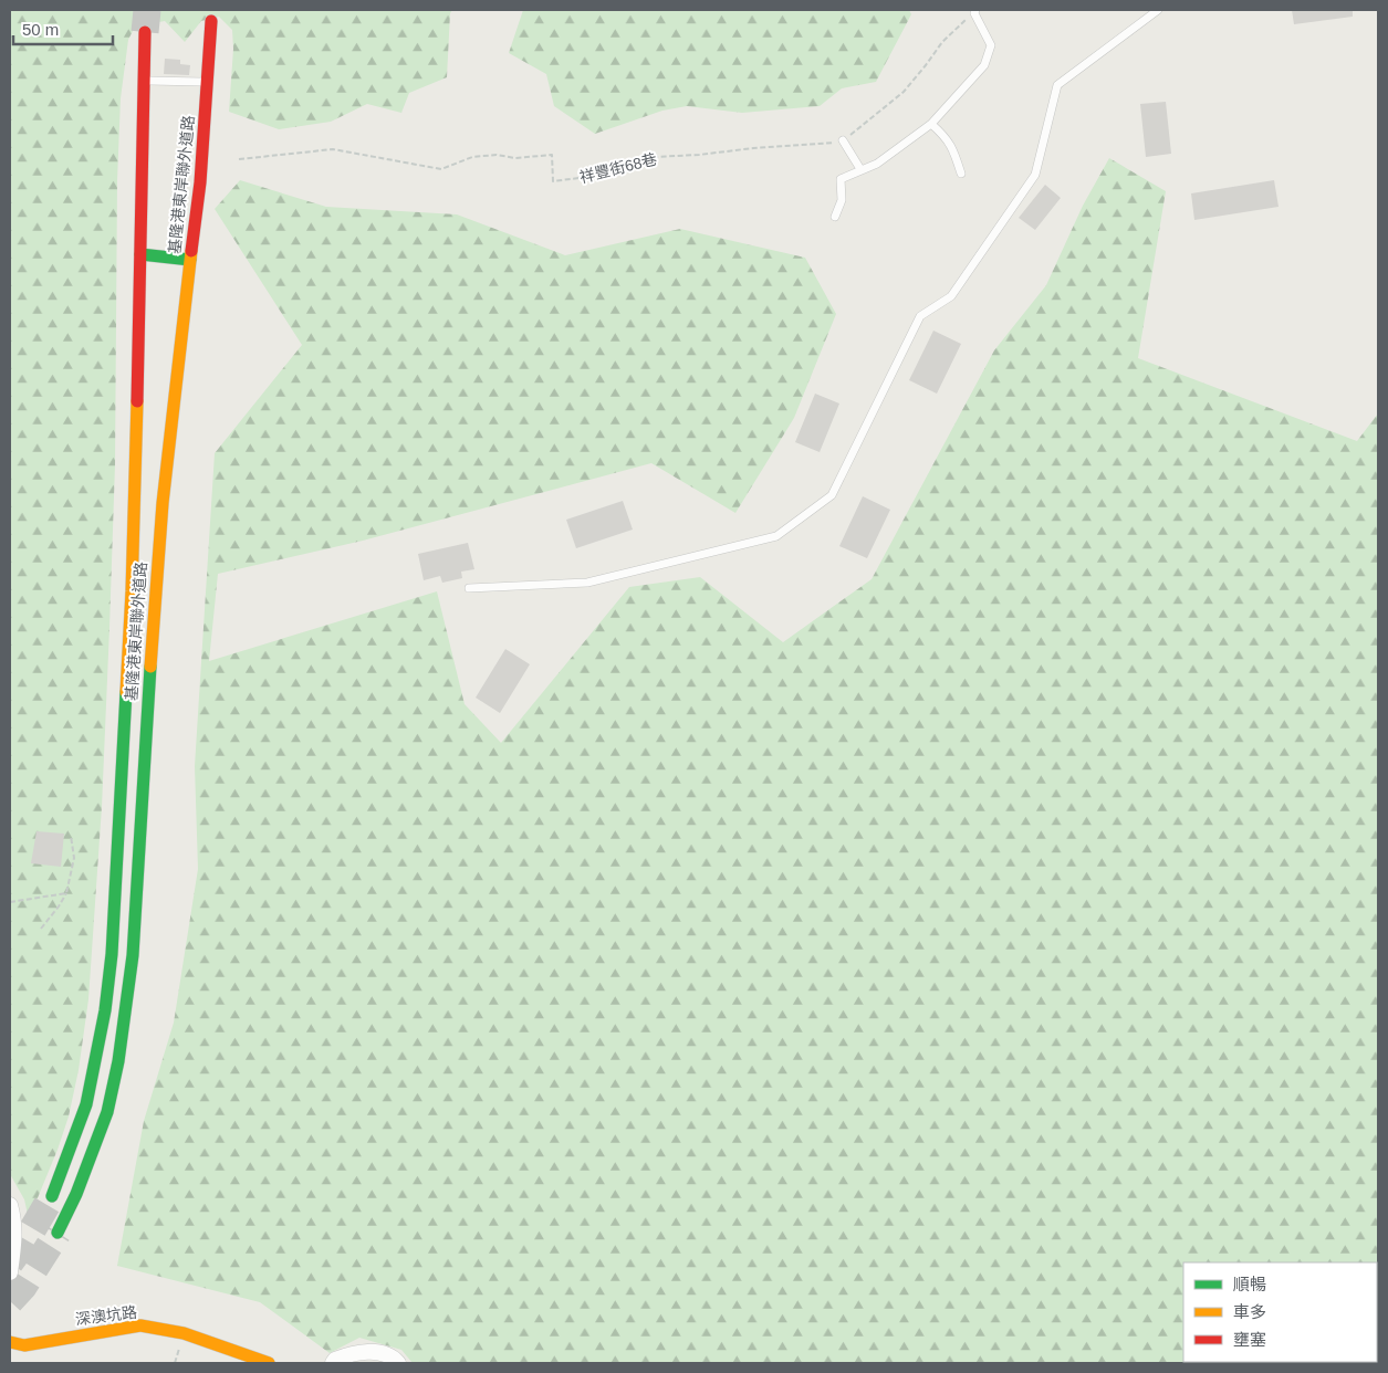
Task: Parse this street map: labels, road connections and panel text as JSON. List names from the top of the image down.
{
  "streets": {
    "main road": ["基隆港東岸聯外道路", "深澳坑路"],
    "path": ["祥豐街68巷"]
  },
  "legend": ["順暢", "車多", "壅塞"],
  "scale_bar": "50 m"
}
